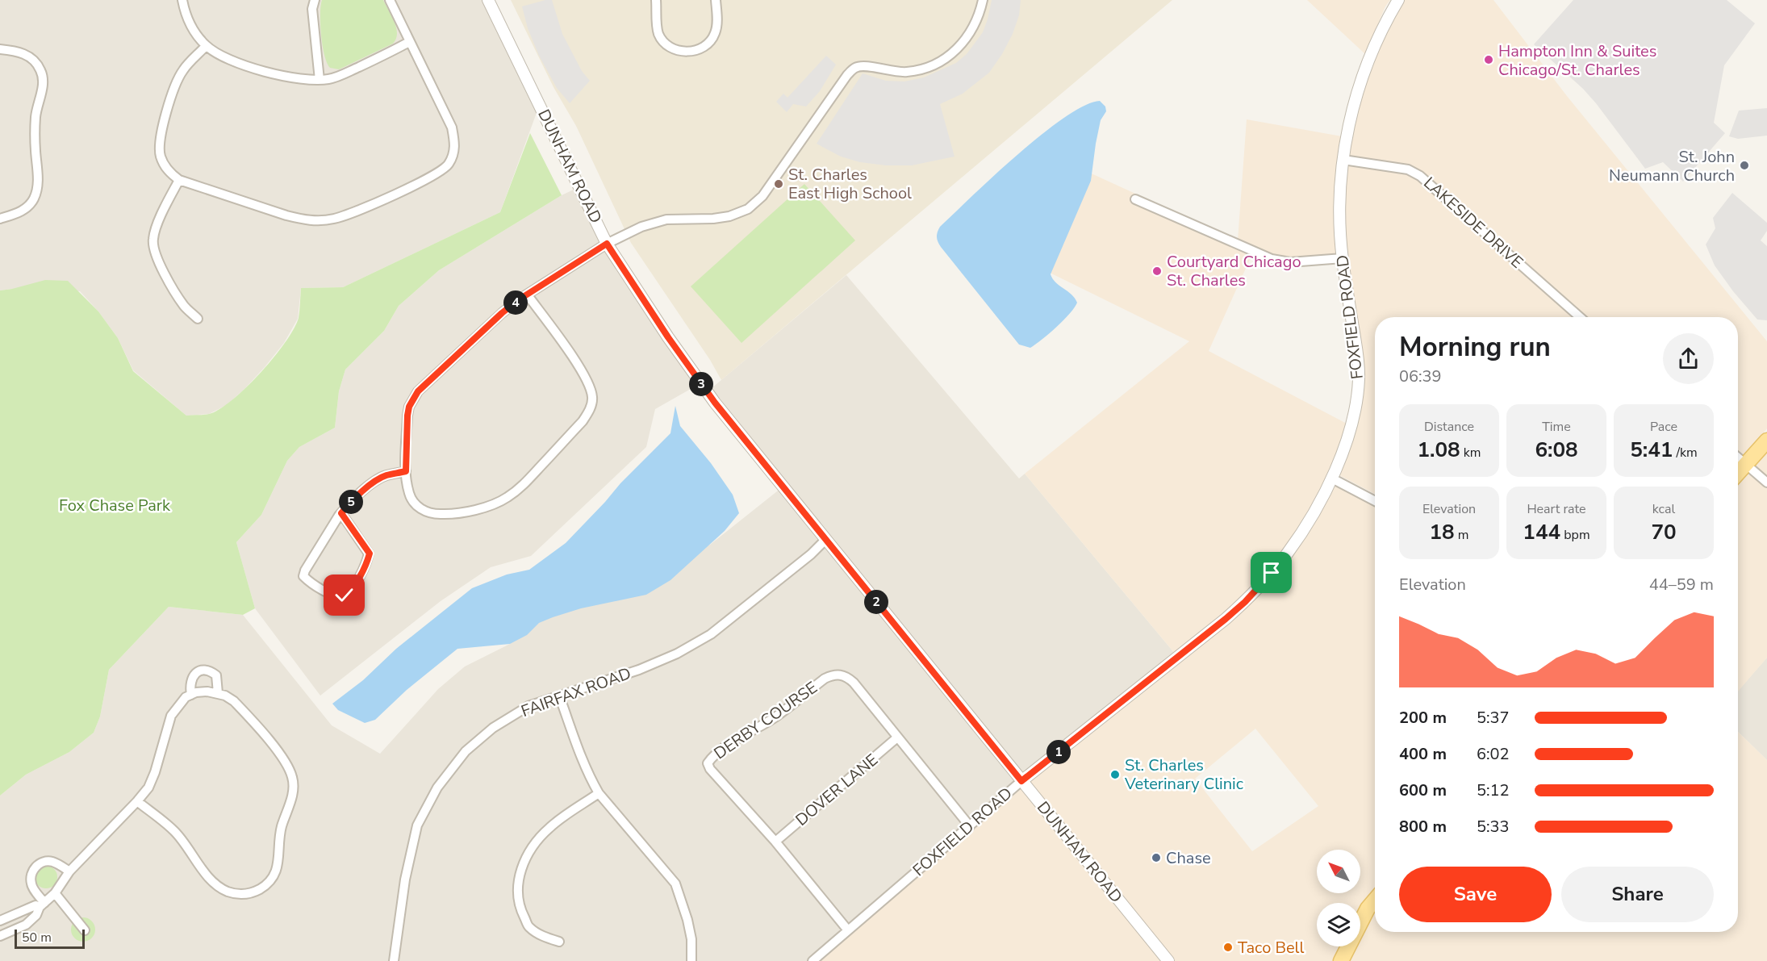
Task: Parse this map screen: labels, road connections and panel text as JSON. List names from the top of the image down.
{
  "streets": {
    "street": [
      "DUNHAM ROAD",
      "LAKESIDE DRIVE",
      "FOXFIELD ROAD",
      "FAIRFAX ROAD",
      "DERBY COURSE",
      "DOVER LANE"
    ]
  },
  "crossings": [
    ["DUNHAM ROAD", "FOXFIELD ROAD"],
    ["DUNHAM ROAD", "FAIRFAX ROAD"],
    ["LAKESIDE DRIVE", "FOXFIELD ROAD"],
    ["FOXFIELD ROAD", "DERBY COURSE"],
    ["DERBY COURSE", "DOVER LANE"]
  ],
  "parks": ["Fox Chase Park"],
  "places": [
    "Hampton Inn & Suites Chicago/St. Charles",
    "St. John Neumann Church",
    "St. Charles East High School",
    "Courtyard Chicago St. Charles",
    "St. Charles Veterinary Clinic",
    "Chase",
    "Taco Bell"
  ],
  "scale_bar": "50 m",
  "north": "top left",
  "page": {
    "pins": [
      "4",
      "3",
      "5",
      "2",
      "1"
    ],
    "heading": ["Morning run", "06:39"],
    "stats": [
      ["Distance", "1.08 km"],
      ["Time", "6:08"],
      ["Pace", "5:41 /km"],
      ["Elevation", "18 m"],
      ["Heart rate", "144 bpm"],
      ["kcal", "70"]
    ],
    "chart": ["Elevation", "44–59 m"],
    "list": [
      {
        "name": "200 m",
        "note": "5:37"
      },
      {
        "name": "400 m",
        "note": "6:02"
      },
      {
        "name": "600 m",
        "note": "5:12"
      },
      {
        "name": "800 m",
        "note": "5:33"
      }
    ],
    "buttons": ["Save", "Share"],
    "scale": "50 m"
  }
}
